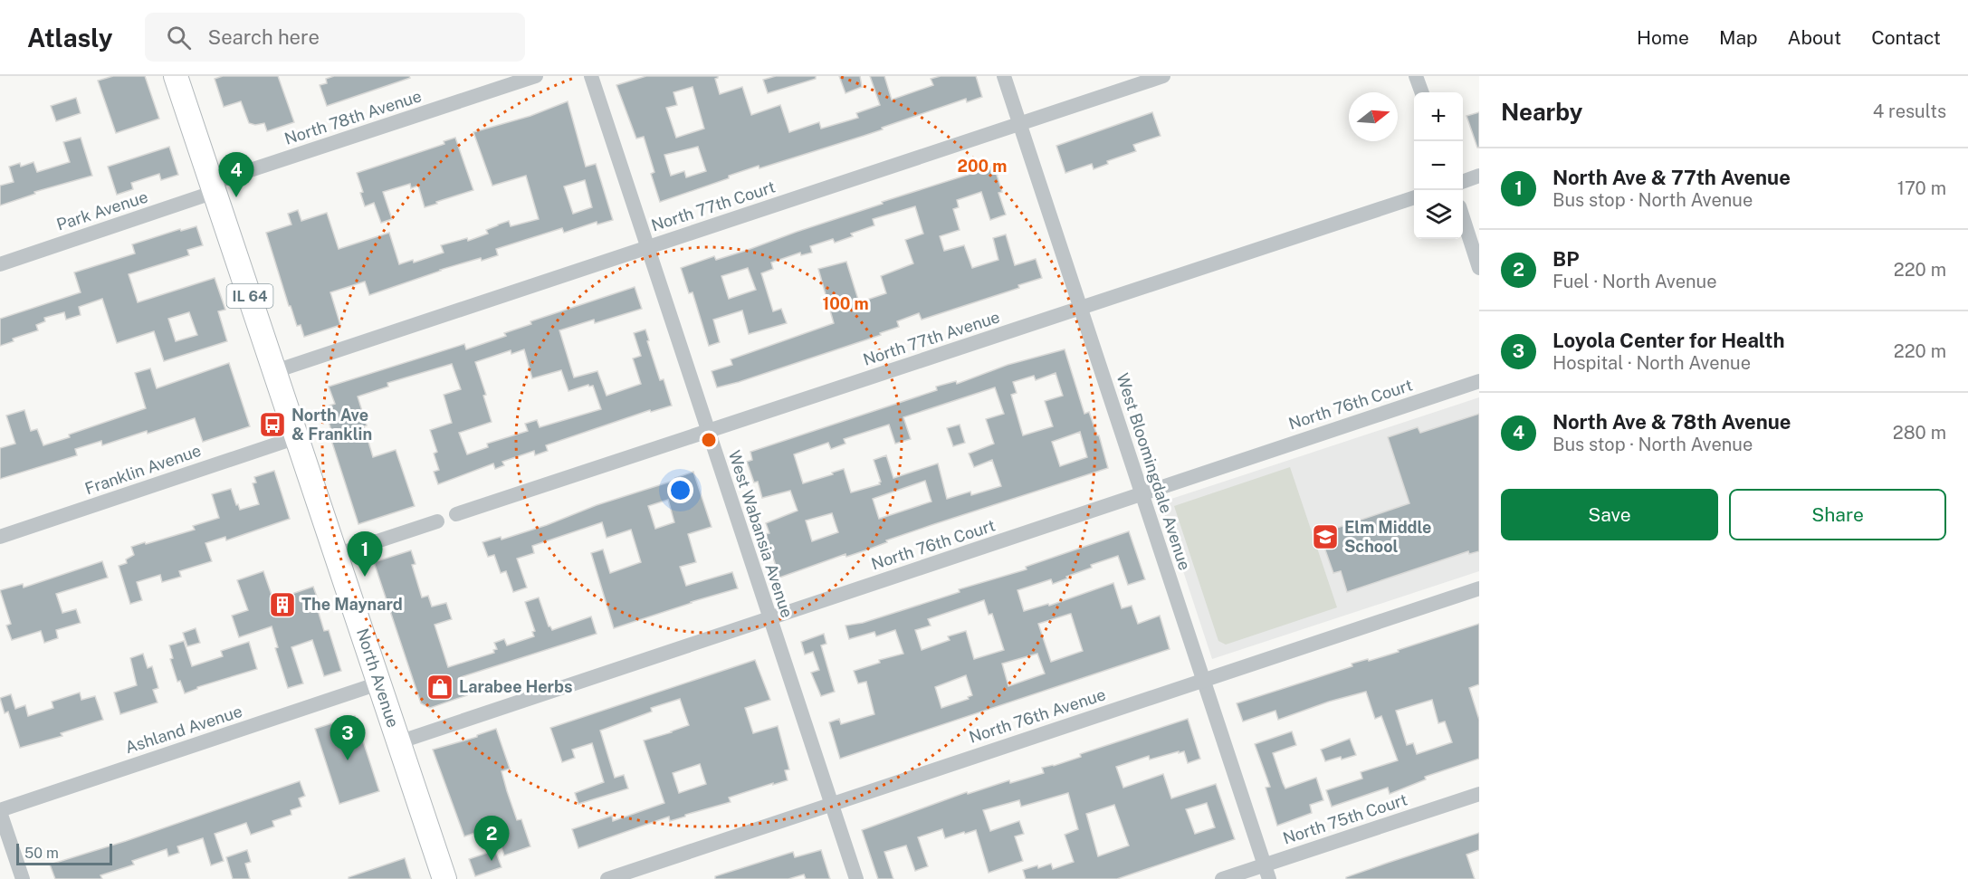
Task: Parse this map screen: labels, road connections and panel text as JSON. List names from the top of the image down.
{
  "streets": {
    "main road": ["IL 64", "North Avenue"],
    "street": [
      "North 78th Avenue",
      "North 77th Court",
      "Park Avenue",
      "North 77th Avenue",
      "North 76th Court",
      "Franklin Avenue",
      "West Bloomingdale Avenue",
      "West Wabansia Avenue",
      "North 76th Avenue",
      "Ashland Avenue",
      "North 75th Court"
    ]
  },
  "crossings": [
    ["North 78th Avenue", "Park Avenue"],
    ["North 78th Avenue", "North Avenue"],
    ["North 77th Court", "West Bloomingdale Avenue"],
    ["North 77th Court", "West Wabansia Avenue"],
    ["North 77th Court", "North Avenue"],
    ["Park Avenue", "North Avenue"],
    ["North 77th Avenue", "West Bloomingdale Avenue"],
    ["North 77th Avenue", "West Wabansia Avenue"],
    ["North 76th Court", "West Bloomingdale Avenue"],
    ["North 76th Court", "West Wabansia Avenue"],
    ["North 76th Court", "North Avenue"],
    ["Franklin Avenue", "North Avenue"],
    ["West Bloomingdale Avenue", "North 76th Avenue"],
    ["West Bloomingdale Avenue", "North 75th Court"],
    ["West Wabansia Avenue", "North 76th Avenue"],
    ["North Avenue", "Ashland Avenue"]
  ],
  "places": {
    "bus stop": ["North Ave & Franklin"],
    "school or university": ["Elm Middle School"],
    "building": ["The Maynard"],
    "shop": ["Larabee Herbs"]
  },
  "scale_bar": "50 m",
  "north": "right",
  "page": {
    "header": "Atlasly",
    "search": "Search here",
    "nav": [
      "Home",
      "Map",
      "About",
      "Contact"
    ],
    "heading": ["Nearby", "4 results"],
    "map_buttons": ["+", "−"],
    "list": [
      {
        "mark": "1",
        "name": "North Ave & 77th Avenue",
        "note": "Bus stop · North Avenue",
        "value": "170 m"
      },
      {
        "mark": "2",
        "name": "BP",
        "note": "Fuel · North Avenue",
        "value": "220 m"
      },
      {
        "mark": "3",
        "name": "Loyola Center for Health",
        "note": "Hospital · North Avenue",
        "value": "220 m"
      },
      {
        "mark": "4",
        "name": "North Ave & 78th Avenue",
        "note": "Bus stop · North Avenue",
        "value": "280 m"
      }
    ],
    "pins": [
      "4",
      "1",
      "3",
      "2"
    ],
    "buttons": ["Save", "Share"],
    "scale": "50 m"
  },
  "rings": ["200 m", "100 m"]
}
